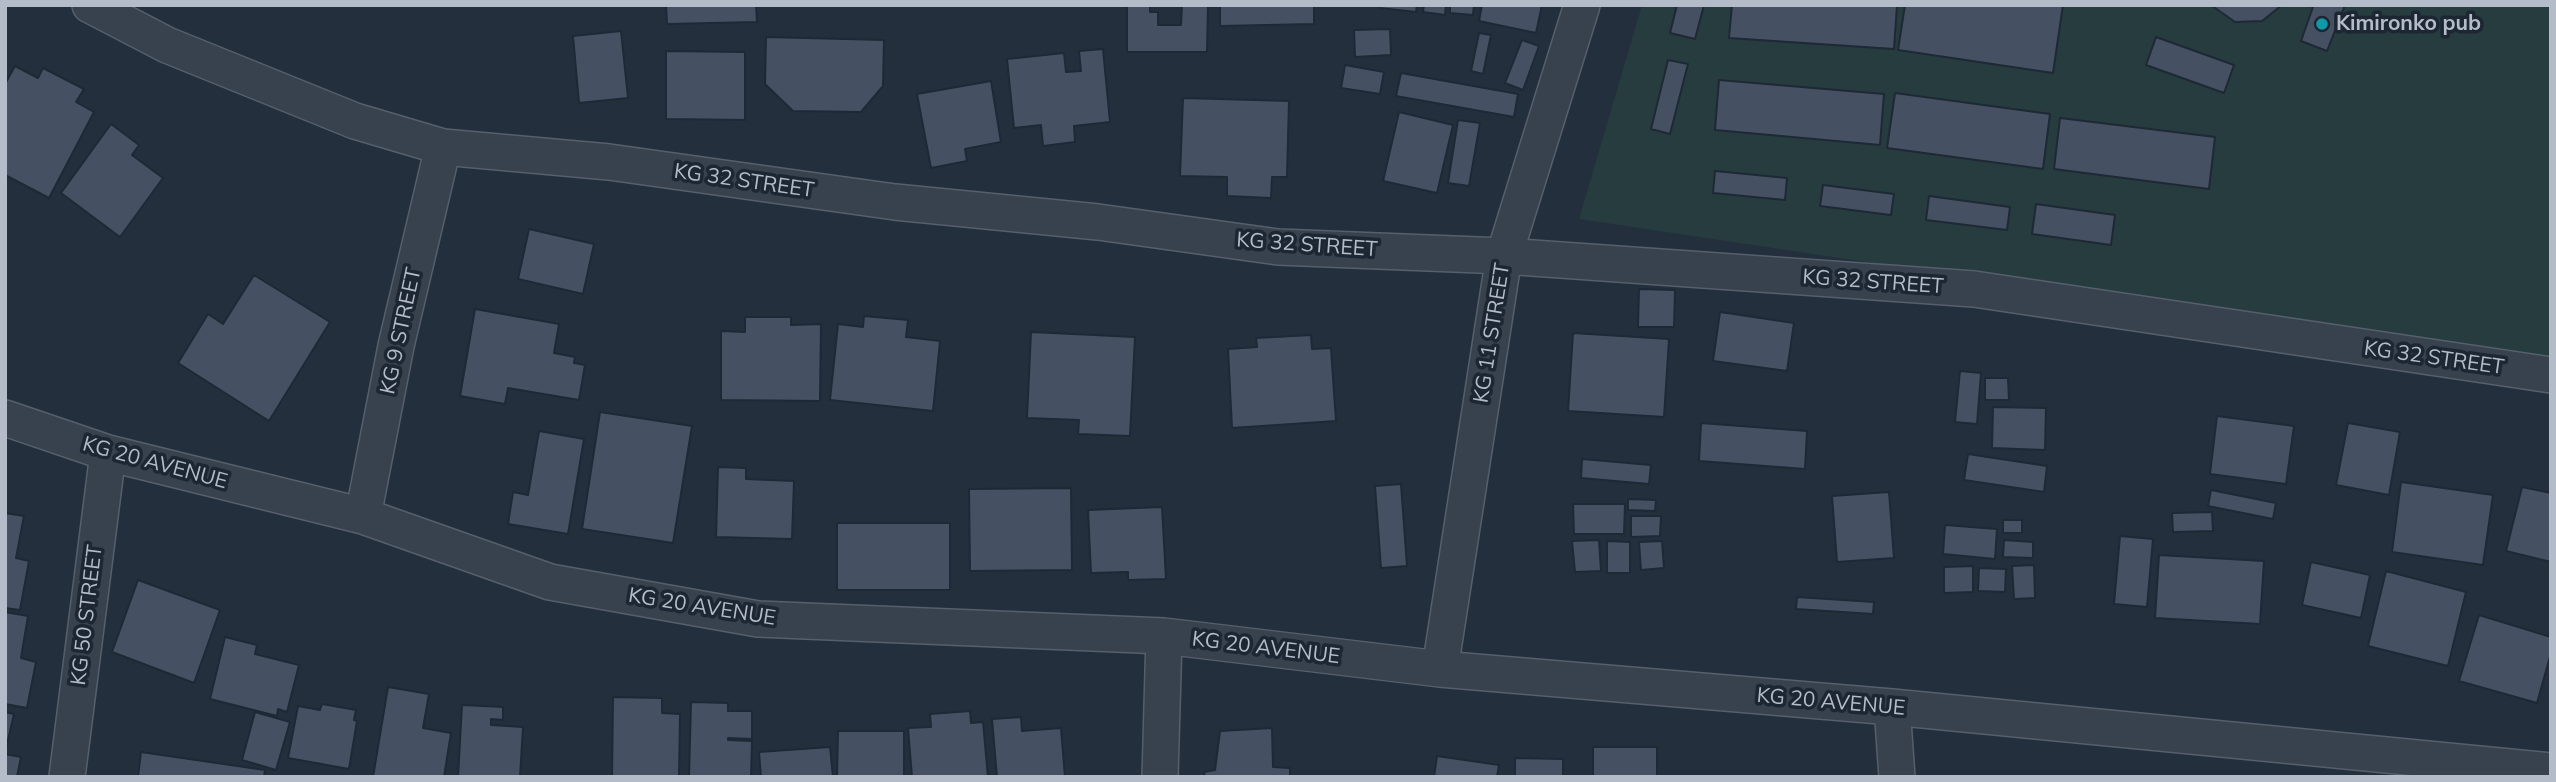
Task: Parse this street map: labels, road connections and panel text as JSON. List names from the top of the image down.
{
  "streets": {
    "street": [
      "KG 32 STREET",
      "KG 9 STREET",
      "KG 11 STREET",
      "KG 20 AVENUE",
      "KG 50 STREET"
    ]
  },
  "crossings": [
    ["KG 32 STREET", "KG 9 STREET"],
    ["KG 32 STREET", "KG 11 STREET"],
    ["KG 9 STREET", "KG 20 AVENUE"],
    ["KG 11 STREET", "KG 20 AVENUE"],
    ["KG 20 AVENUE", "KG 50 STREET"]
  ],
  "places": ["Kimironko pub"]
}
